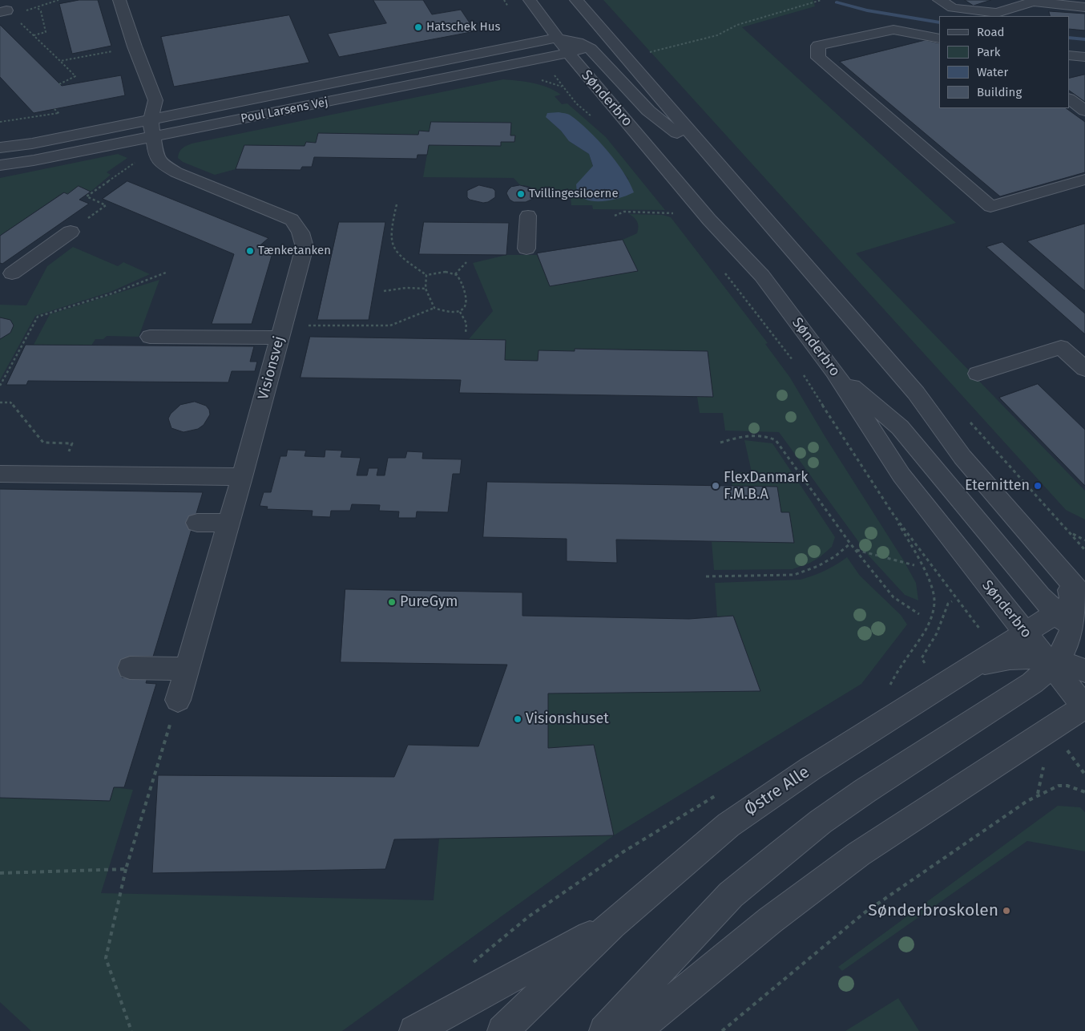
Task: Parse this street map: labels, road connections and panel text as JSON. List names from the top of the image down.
{
  "streets": {
    "street": [
      "Sønderbro",
      "Poul Larsens Vej",
      "Visionsvej",
      "Østre Alle"
    ]
  },
  "crossings": [
    ["Sønderbro", "Poul Larsens Vej"],
    ["Sønderbro", "Østre Alle"],
    ["Poul Larsens Vej", "Visionsvej"]
  ],
  "places": [
    "Hatschek Hus",
    "Tvillingesiloerne",
    "Tænketanken",
    "FlexDanmark F.M.B.A",
    "Eternitten",
    "PureGym",
    "Visionshuset",
    "Sønderbroskolen"
  ],
  "legend": [
    "Road",
    "Park",
    "Water",
    "Building"
  ]
}
